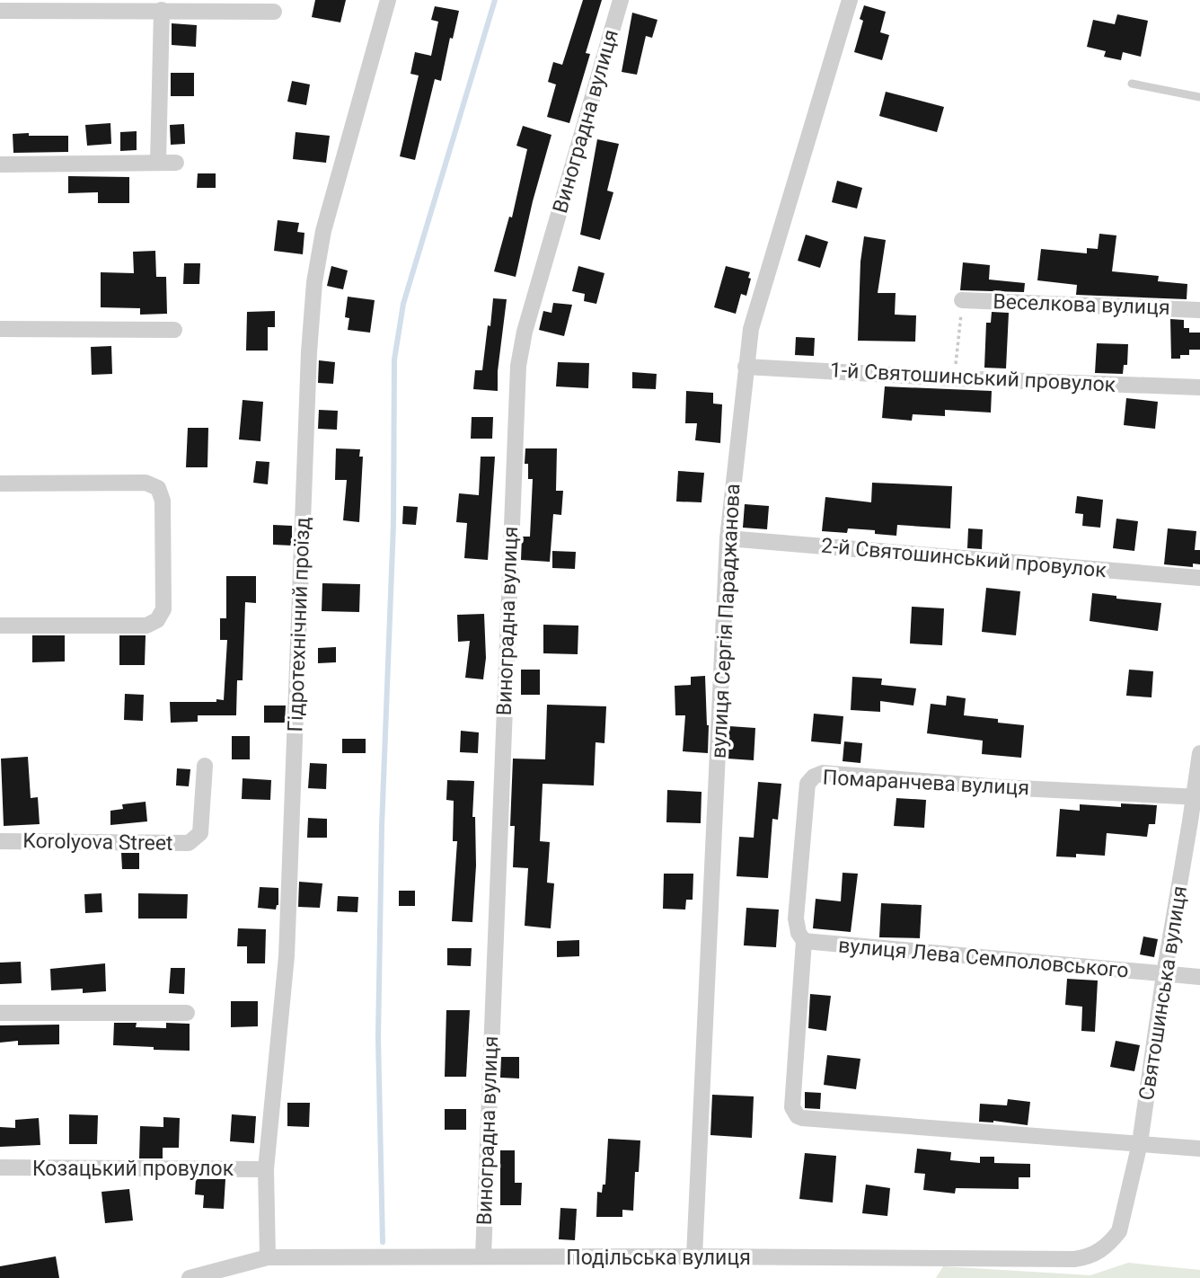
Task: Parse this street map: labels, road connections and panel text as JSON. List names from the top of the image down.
{
  "streets": {
    "street": [
      "Виноградна вулиця",
      "Веселкова вулиця",
      "1-й Святошинський провулок",
      "2-й Святошинський провулок",
      "вулиця Сергія Параджанова",
      "Гідротехнічний проїзд",
      "Помаранчева вулиця",
      "Korolyova Street",
      "вулиця Лева Семполовського",
      "Святошинська вулиця",
      "Козацький провулок",
      "Подільська вулиця"
    ]
  },
  "crossings": [
    ["Виноградна вулиця", "Подільська вулиця"],
    ["1-й Святошинський провулок", "вулиця Сергія Параджанова"],
    ["2-й Святошинський провулок", "вулиця Сергія Параджанова"],
    ["вулиця Сергія Параджанова", "Подільська вулиця"],
    ["Гідротехнічний проїзд", "Козацький провулок"],
    ["Гідротехнічний проїзд", "Подільська вулиця"],
    ["Помаранчева вулиця", "вулиця Лева Семполовського"],
    ["Помаранчева вулиця", "Святошинська вулиця"],
    ["вулиця Лева Семполовського", "Святошинська вулиця"],
    ["Святошинська вулиця", "Подільська вулиця"]
  ]
}
